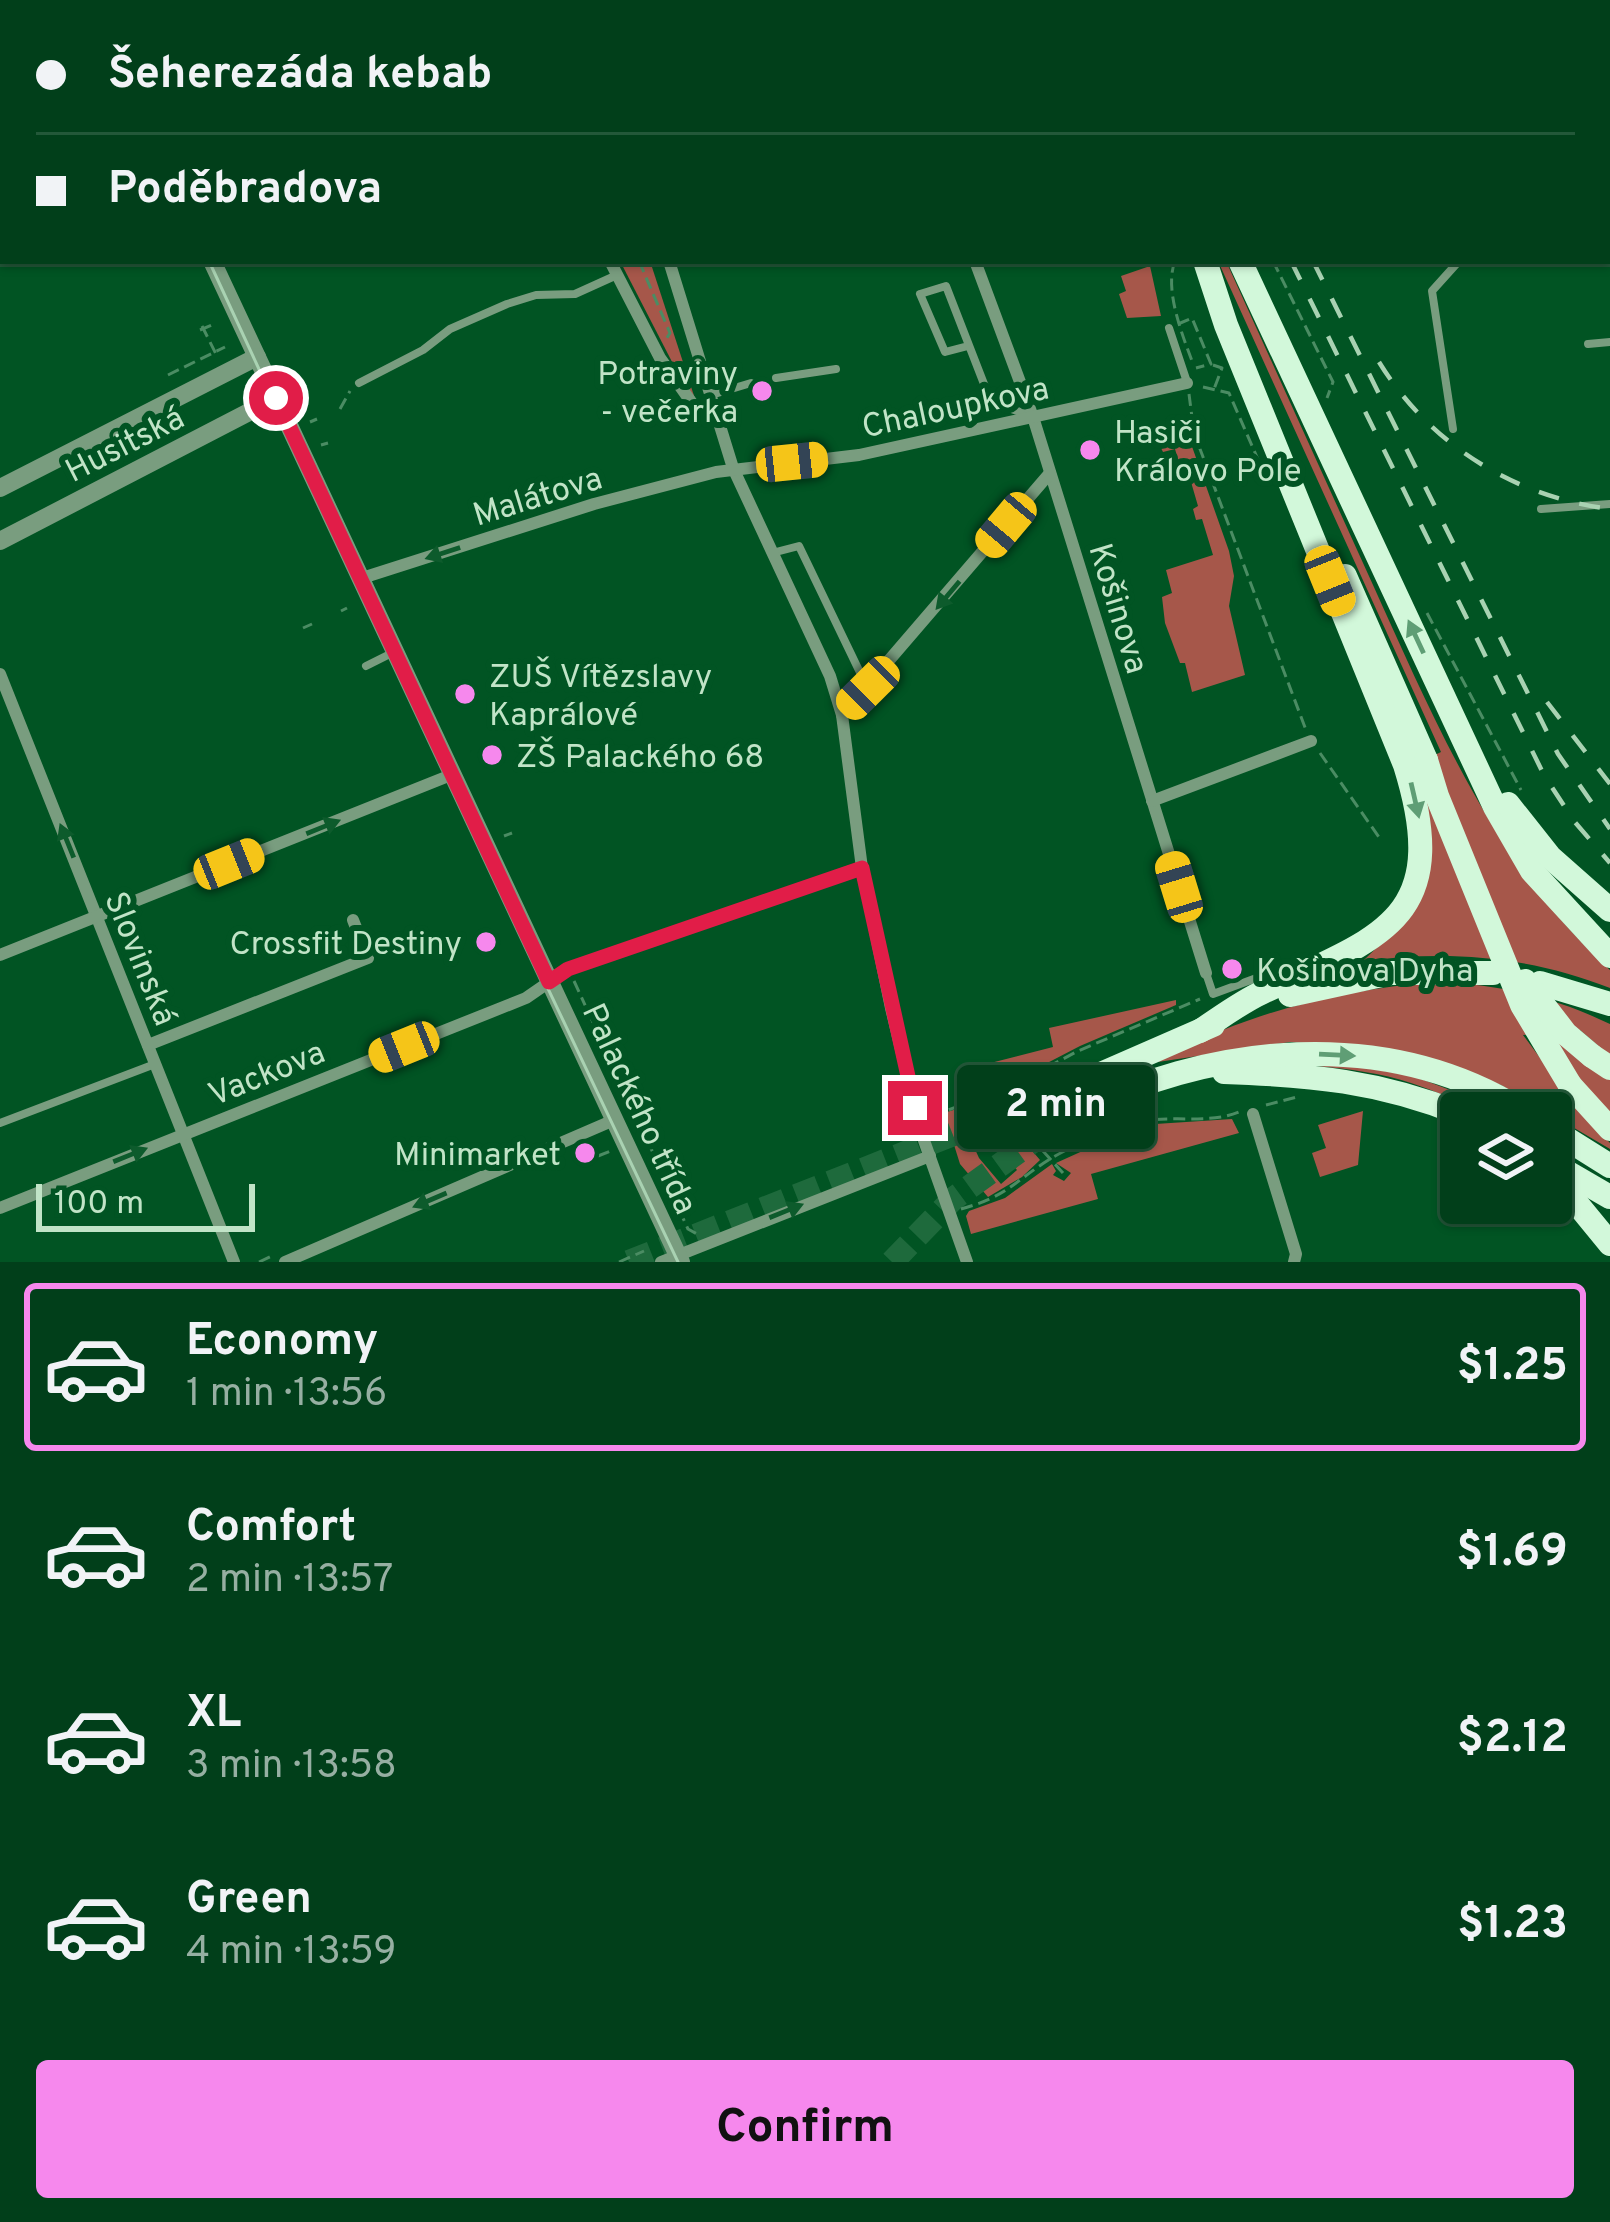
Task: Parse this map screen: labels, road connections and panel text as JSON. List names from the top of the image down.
{
  "streets": {
    "street": [
      "Chaloupkova",
      "Husitská",
      "Malátova",
      "Košinova",
      "Slovinská",
      "Vackova",
      "Palackého třída"
    ]
  },
  "crossings": [
    ["Chaloupkova", "Malátova"],
    ["Chaloupkova", "Košinova"],
    ["Husitská", "Palackého třída"],
    ["Malátova", "Palackého třída"],
    ["Slovinská", "Vackova"],
    ["Vackova", "Palackého třída"]
  ],
  "one_way": ["Malátova", "Slovinská"],
  "places": [
    "Potraviny - večerka",
    "Hasiči Královo Pole",
    "ZUŠ Vítězslavy Kaprálové",
    "ZŠ Palackého 68",
    "Crossfit Destiny",
    "Košinova Dyha",
    "Minimarket"
  ],
  "scale_bar": "100 m",
  "page": {
    "banner": ["Šeherezáda kebab", "Poděbradova"],
    "bubble": "2 min",
    "scale": "100 m",
    "list": [
      {
        "name": "Economy",
        "note": "1 min · 13:56",
        "value": "$1.25"
      },
      {
        "name": "Comfort",
        "note": "2 min · 13:57",
        "value": "$1.69"
      },
      {
        "name": "XL",
        "note": "3 min · 13:58",
        "value": "$2.12"
      },
      {
        "name": "Green",
        "note": "4 min · 13:59",
        "value": "$1.23"
      }
    ],
    "buttons": "Confirm"
  }
}
